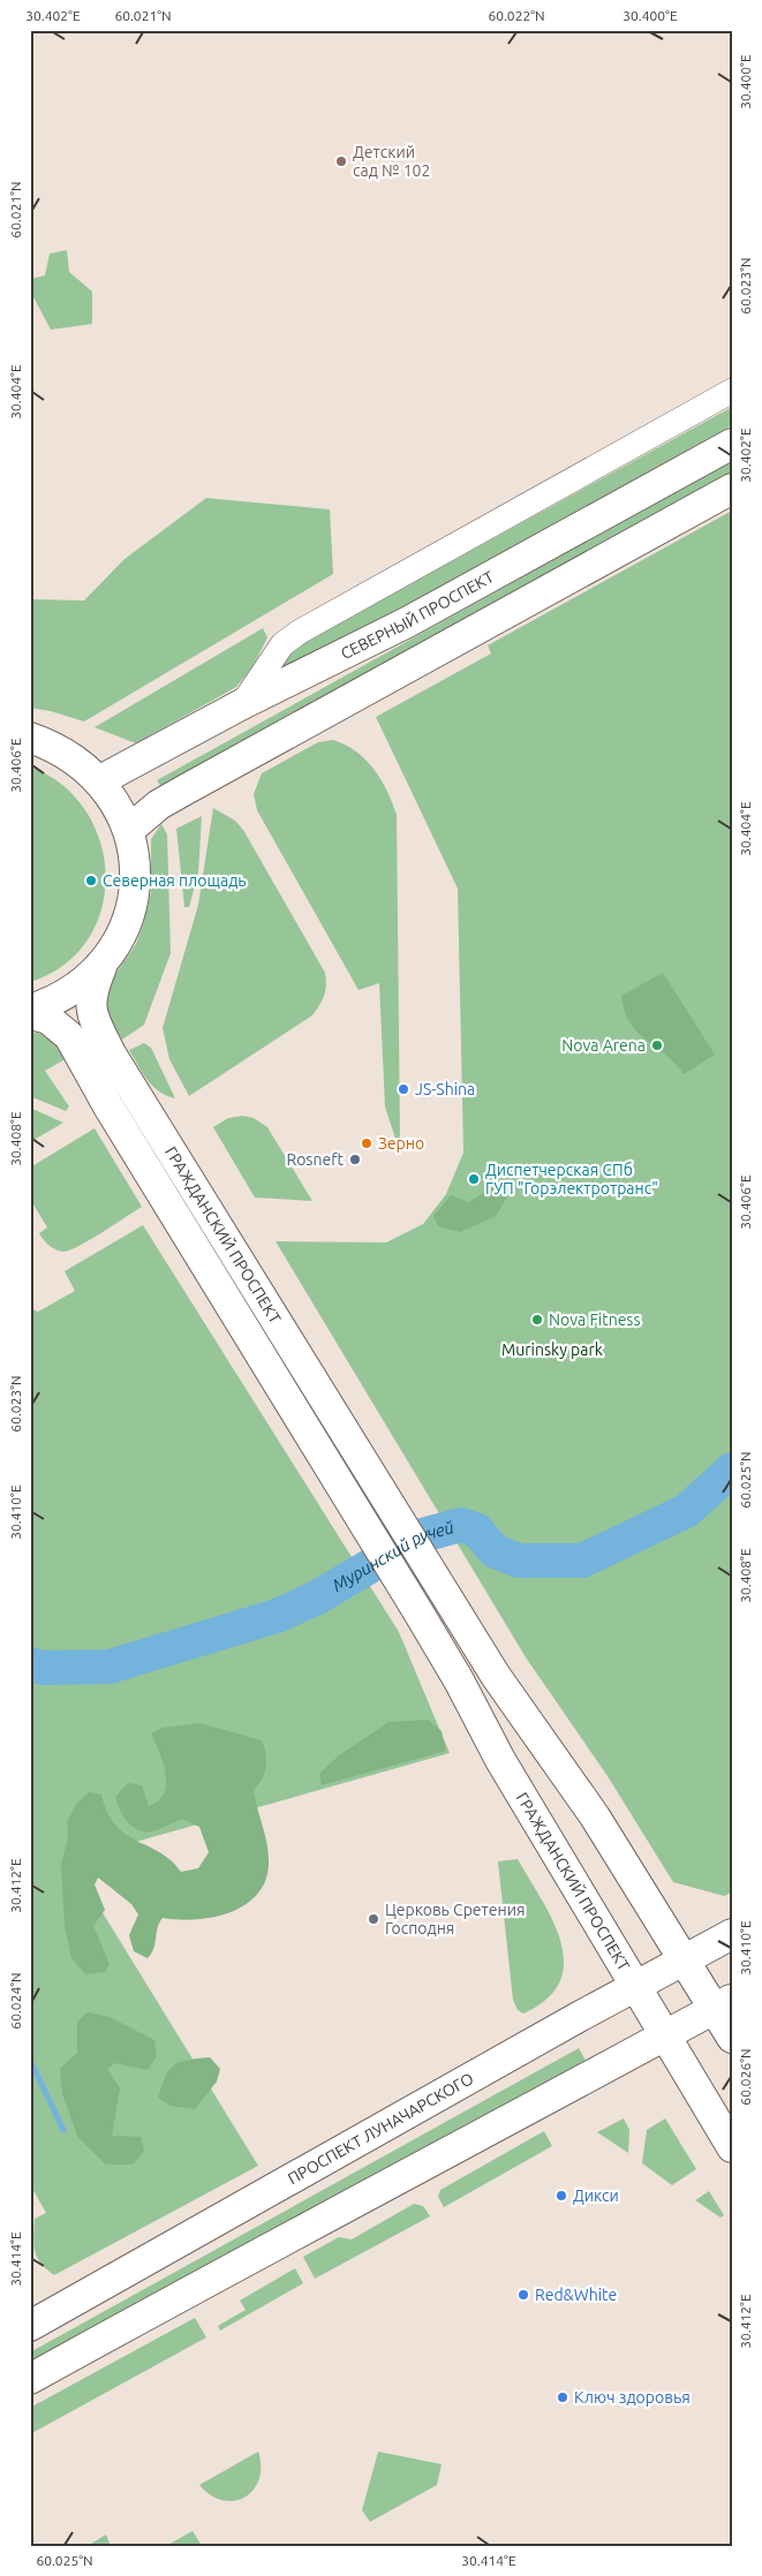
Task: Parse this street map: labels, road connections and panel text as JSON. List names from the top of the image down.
{
  "streets": {
    "main road": ["СЕВЕРНЫЙ ПРОСПЕКТ", "ГРАЖДАНСКИЙ ПРОСПЕКТ", "ПРОСПЕКТ ЛУНАЧАРСКОГО"]
  },
  "crossings": [
    ["ГРАЖДАНСКИЙ ПРОСПЕКТ", "ПРОСПЕКТ ЛУНАЧАРСКОГО"]
  ],
  "water": ["Муринский ручей"],
  "parks": ["Murinsky park"],
  "places": [
    "Детский сад № 102",
    "Северная площадь",
    "Nova Arena",
    "JS-Shina",
    "Зерно",
    "Rosneft",
    "Диспетчерская СПб ГУП \"Горэлектротранс\"",
    "Nova Fitness",
    "Церковь Сретения Господня",
    "Дикси",
    "Red&White",
    "Ключ здоровья"
  ],
  "coordinates": [
    "30.402°E",
    "60.021°N",
    "60.022°N",
    "30.400°E",
    "60.023°N",
    "30.404°E",
    "30.406°E",
    "30.408°E",
    "60.025°N",
    "30.410°E",
    "30.412°E",
    "60.024°N",
    "60.026°N",
    "30.414°E"
  ]
}
